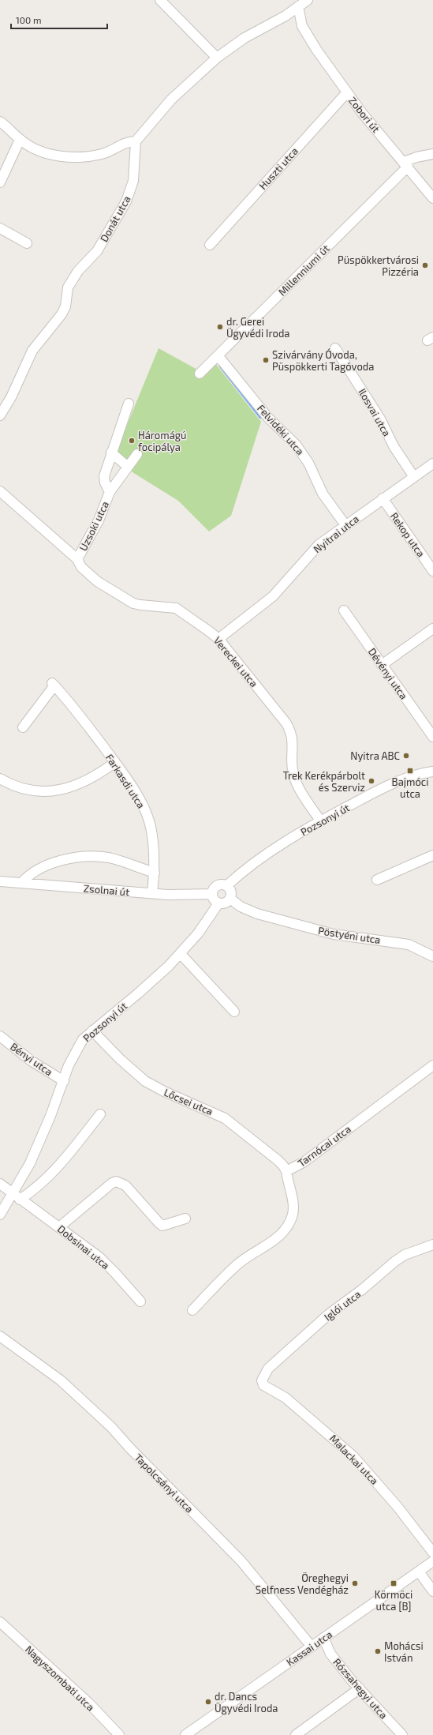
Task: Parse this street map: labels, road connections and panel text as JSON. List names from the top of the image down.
{
  "streets": {
    "street": [
      "Zobori út",
      "Huszti utca",
      "Donát utca",
      "Millenniumi út",
      "Ilosvai utca",
      "Felvidéki utca",
      "Uzsoki utca",
      "Nyitrai utca",
      "Rekop utca",
      "Vereckei utca",
      "Dévényi utca",
      "Farkasdi utca",
      "Pozsonyi út",
      "Zsolnai út",
      "Pöstyéni utca",
      "Bényi utca",
      "Lőcsei utca",
      "Tarnócai utca",
      "Dobsinai utca",
      "Iglói utca",
      "Malackai utca",
      "Tapolcsányi utca",
      "Kassai utca",
      "Nagyszombati utca",
      "Rózsahegyi utca"
    ]
  },
  "crossings": [
    ["Zobori út", "Huszti utca"],
    ["Zobori út", "Millenniumi út"],
    ["Millenniumi út", "Felvidéki utca"],
    ["Ilosvai utca", "Nyitrai utca"],
    ["Felvidéki utca", "Nyitrai utca"],
    ["Uzsoki utca", "Vereckei utca"],
    ["Nyitrai utca", "Rekop utca"],
    ["Nyitrai utca", "Vereckei utca"],
    ["Vereckei utca", "Pozsonyi út"],
    ["Farkasdi utca", "Zsolnai út"],
    ["Pozsonyi út", "Zsolnai út"],
    ["Pozsonyi út", "Pöstyéni utca"],
    ["Pozsonyi út", "Bényi utca"],
    ["Pozsonyi út", "Lőcsei utca"],
    ["Pozsonyi út", "Dobsinai utca"],
    ["Zsolnai út", "Pöstyéni utca"],
    ["Lőcsei utca", "Tarnócai utca"],
    ["Iglói utca", "Malackai utca"],
    ["Tapolcsányi utca", "Kassai utca"],
    ["Kassai utca", "Rózsahegyi utca"]
  ],
  "places": {
    "other": [
      "Püspökkertvárosi Pizzéria",
      "dr. Gerei Ügyvédi Iroda",
      "Szivárvány Óvoda, Püspökkerti Tagóvoda",
      "Háromágú focipálya",
      "Nyitra ABC",
      "Trek Kerékpárbolt és Szerviz",
      "Öreghegyi Selfness Vendégház",
      "Mohácsi István",
      "dr. Dancs Ügyvédi Iroda"
    ],
    "transit": ["Bajmóci utca", "Körmöci utca [B]"]
  },
  "scale_bar": "100 m"
}
